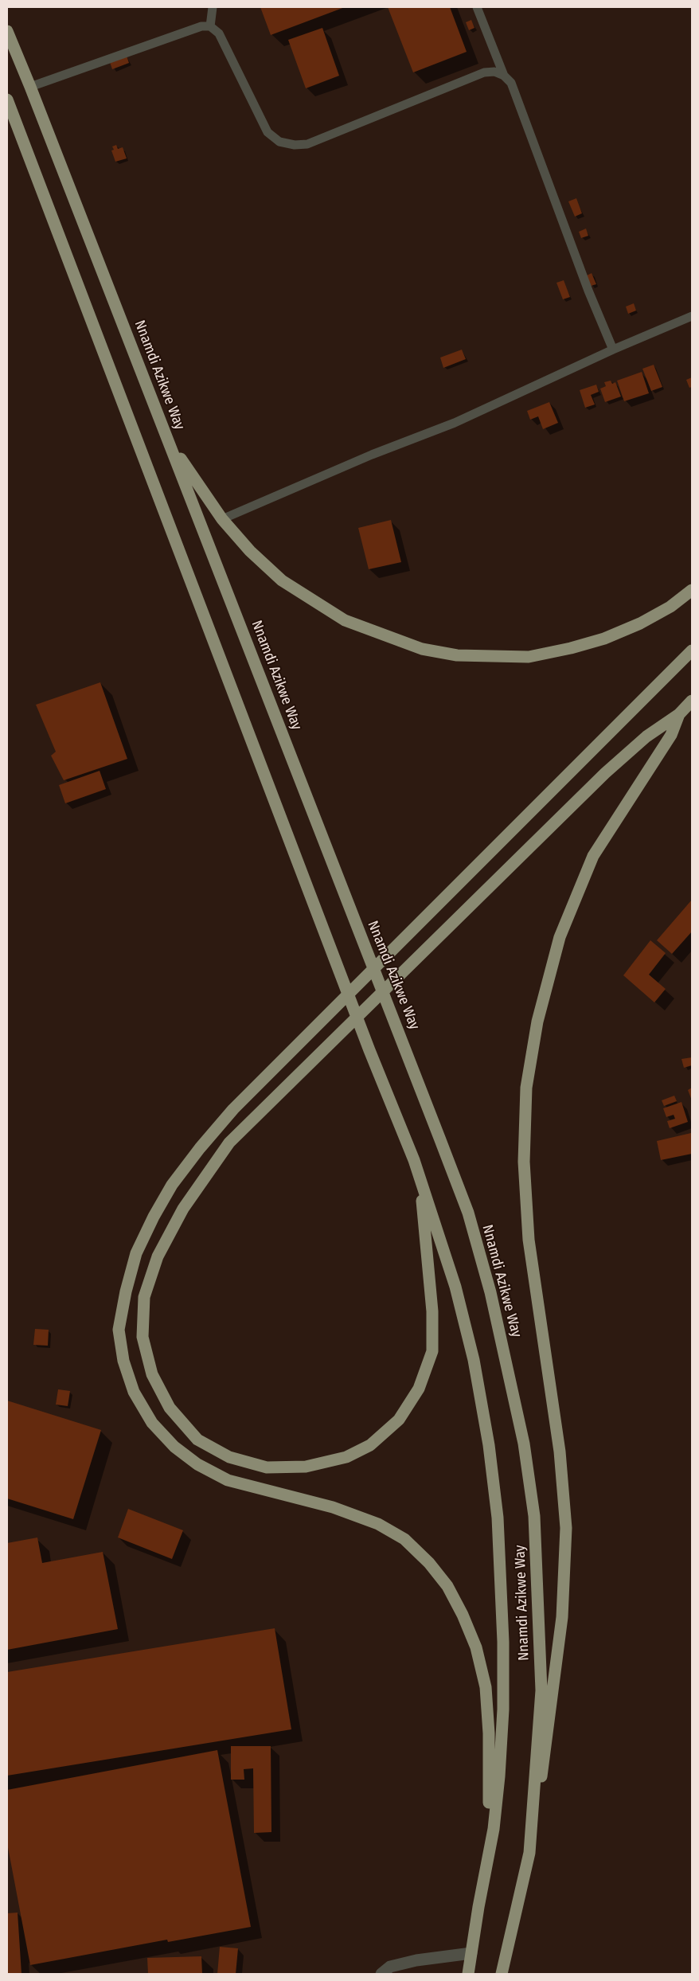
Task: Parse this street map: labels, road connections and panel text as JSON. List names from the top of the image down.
{
  "streets": {
    "highway": ["Nnamdi Azikwe Way"]
  }
}
